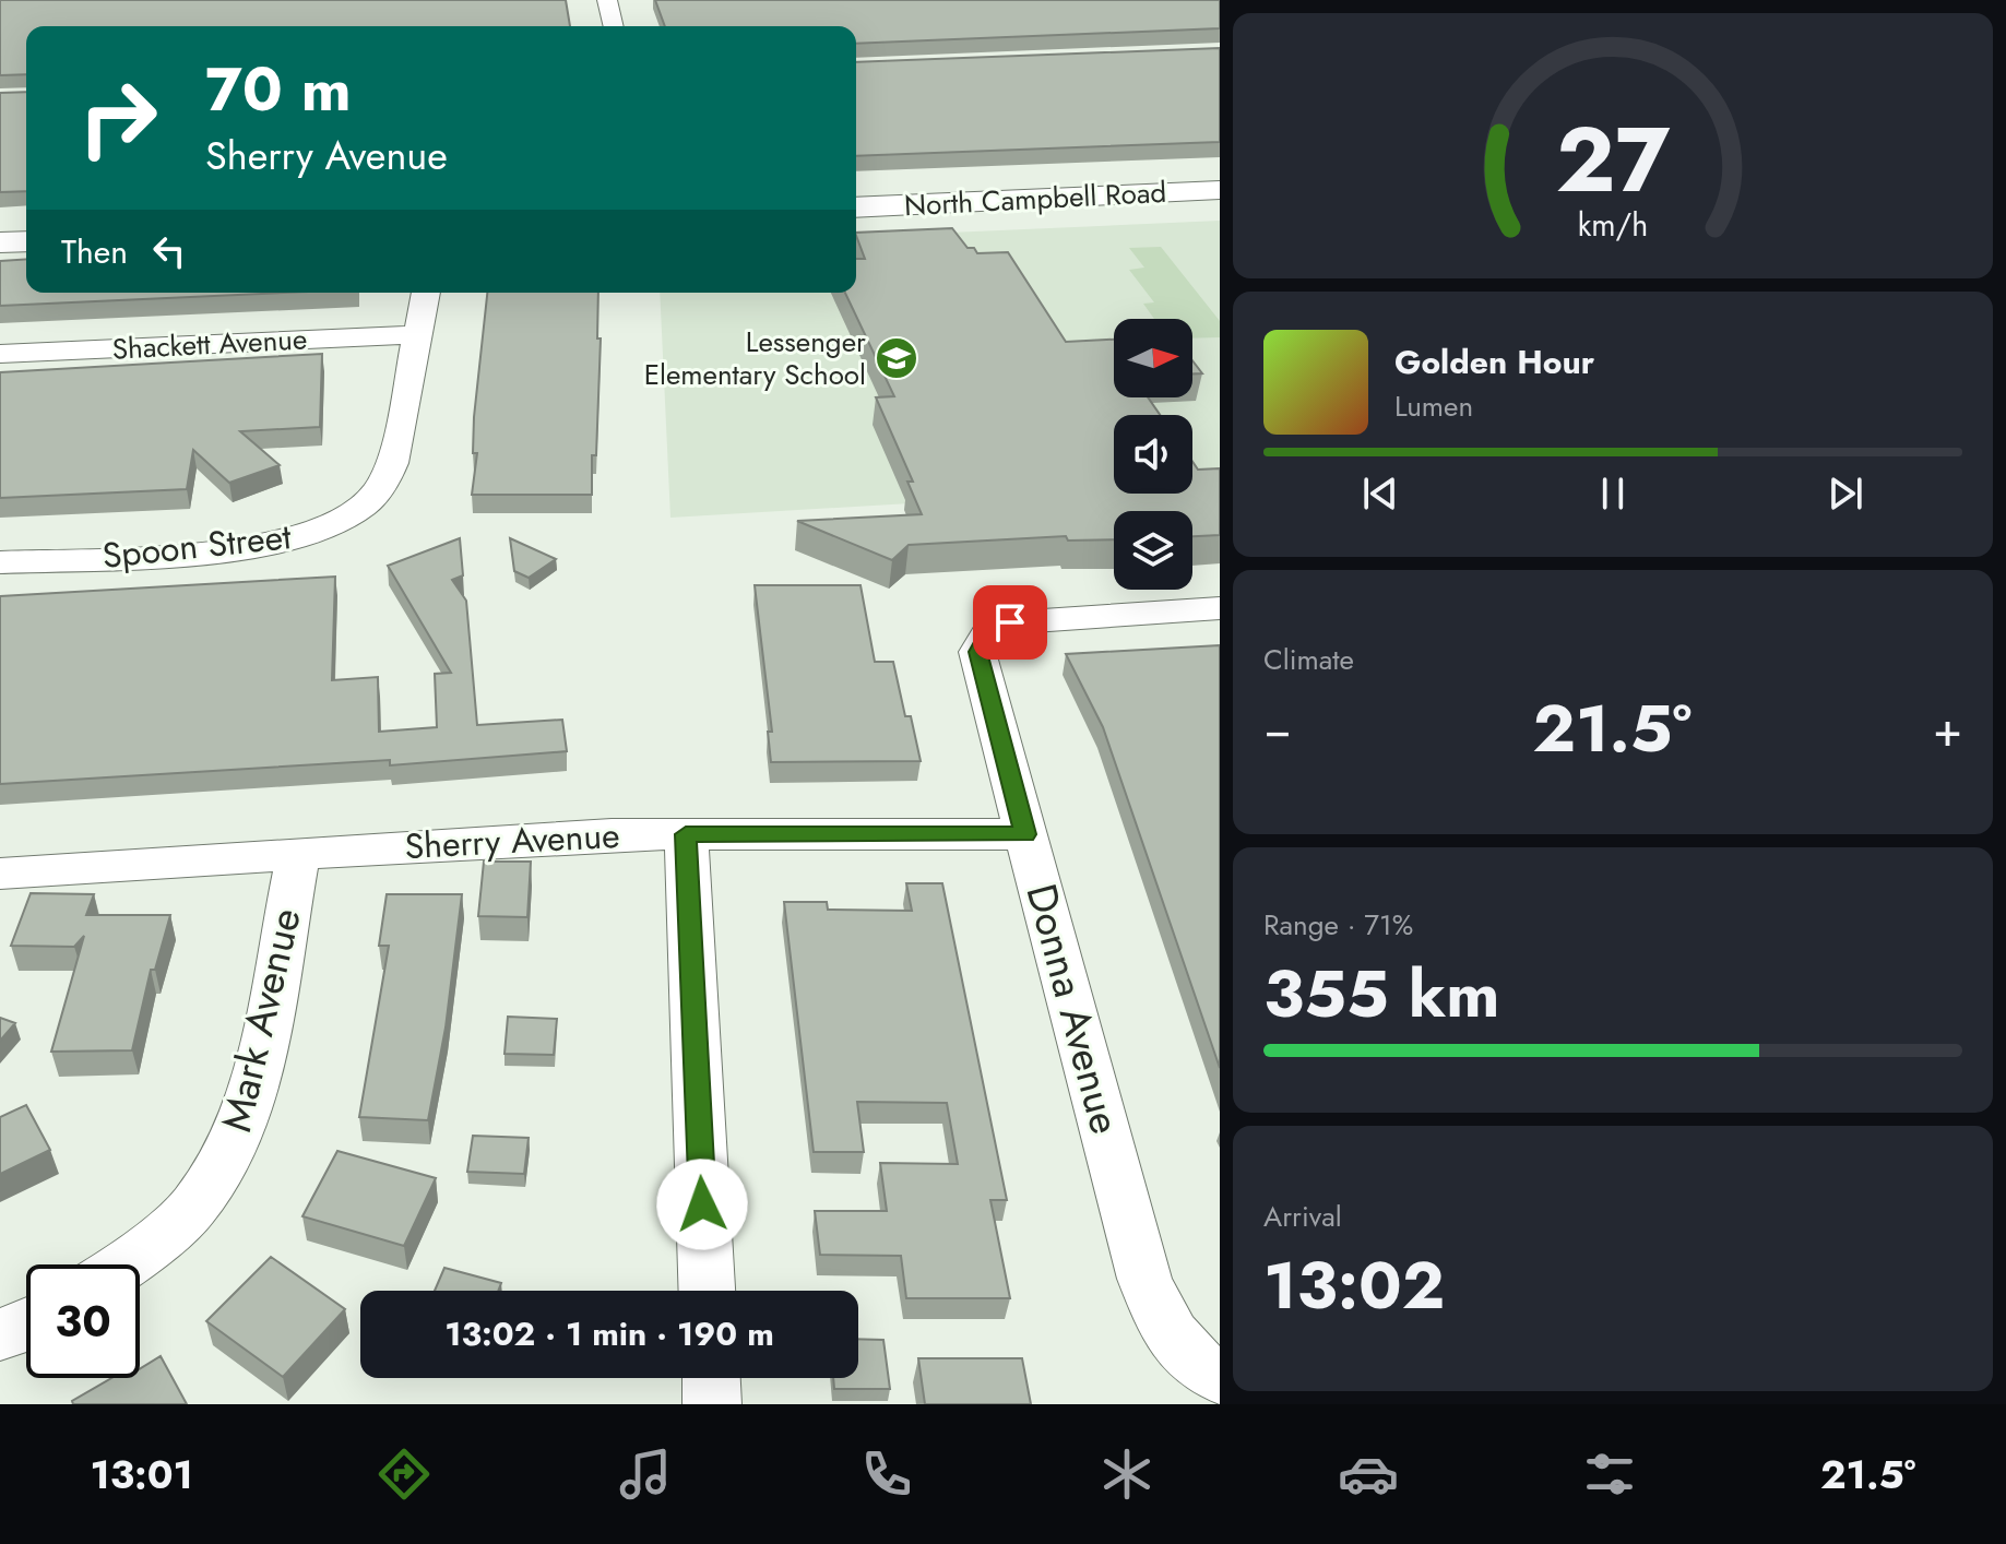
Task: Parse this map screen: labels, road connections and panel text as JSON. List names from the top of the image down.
{
  "streets": {
    "street": [
      "North Campbell Road",
      "Shackett Avenue",
      "Spoon Street",
      "Sherry Avenue",
      "Donna Avenue",
      "Mark Avenue"
    ]
  },
  "crossings": [
    ["Shackett Avenue", "Spoon Street"],
    ["Sherry Avenue", "Donna Avenue"],
    ["Sherry Avenue", "Mark Avenue"]
  ],
  "places": {
    "school or university": ["Lessenger Elementary School"]
  },
  "north": "right",
  "page": {
    "turn": ["70 m", "Sherry Avenue"],
    "then": "Then",
    "song": ["Golden Hour", "Lumen"],
    "tile": [
      "Climate",
      ["Range · 71%", "355 km"],
      ["Arrival", "13:02"]
    ],
    "heat": ["−", "21.5°", "+"],
    "limit": "30",
    "trip": "13:02 · 1 min · 190 m",
    "tabs": ["13:01", "21.5°"],
    "gauge": ["27", "km/h"]
  }
}
